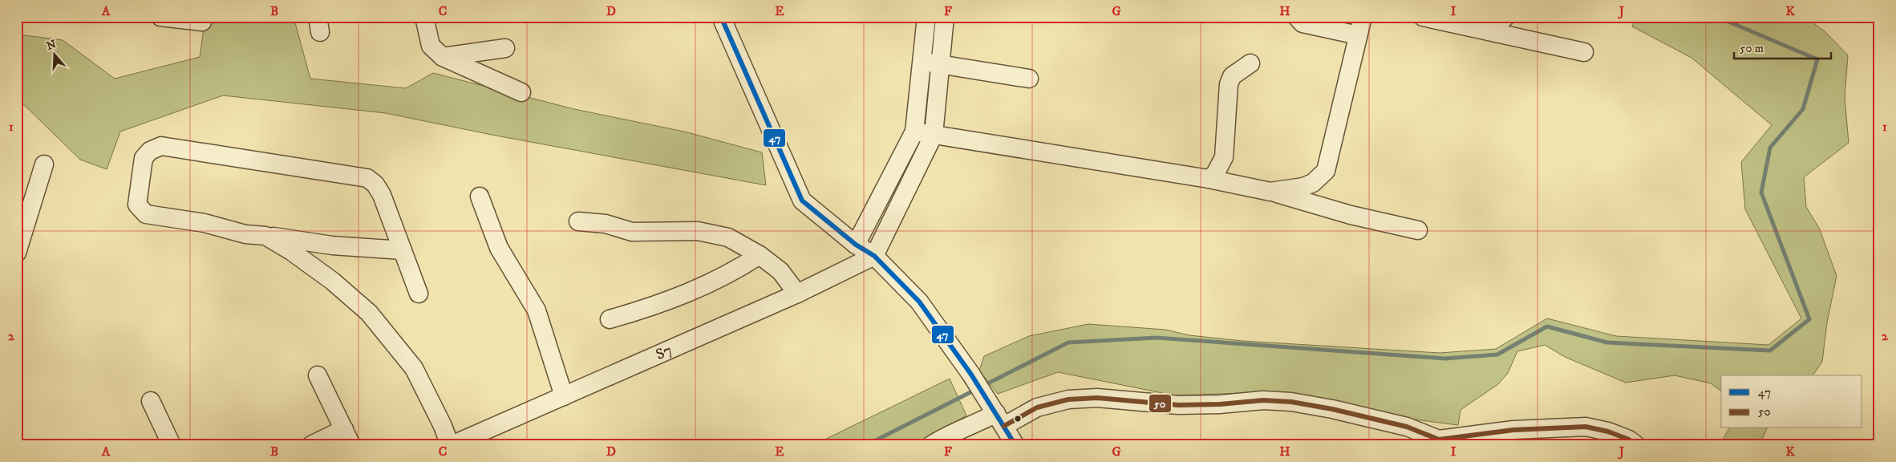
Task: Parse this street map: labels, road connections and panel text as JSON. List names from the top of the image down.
{
  "streets": {
    "street": ["S7"]
  },
  "lines": ["transit line 47", "transit line 50"],
  "legend": ["47", "50"],
  "scale_bar": "50 m",
  "north": "top",
  "grid": {
    "columns": [
      "A",
      "B",
      "C",
      "D",
      "E",
      "F",
      "G",
      "H",
      "I",
      "J",
      "K"
    ],
    "rows": ["1", "2"]
  }
}
